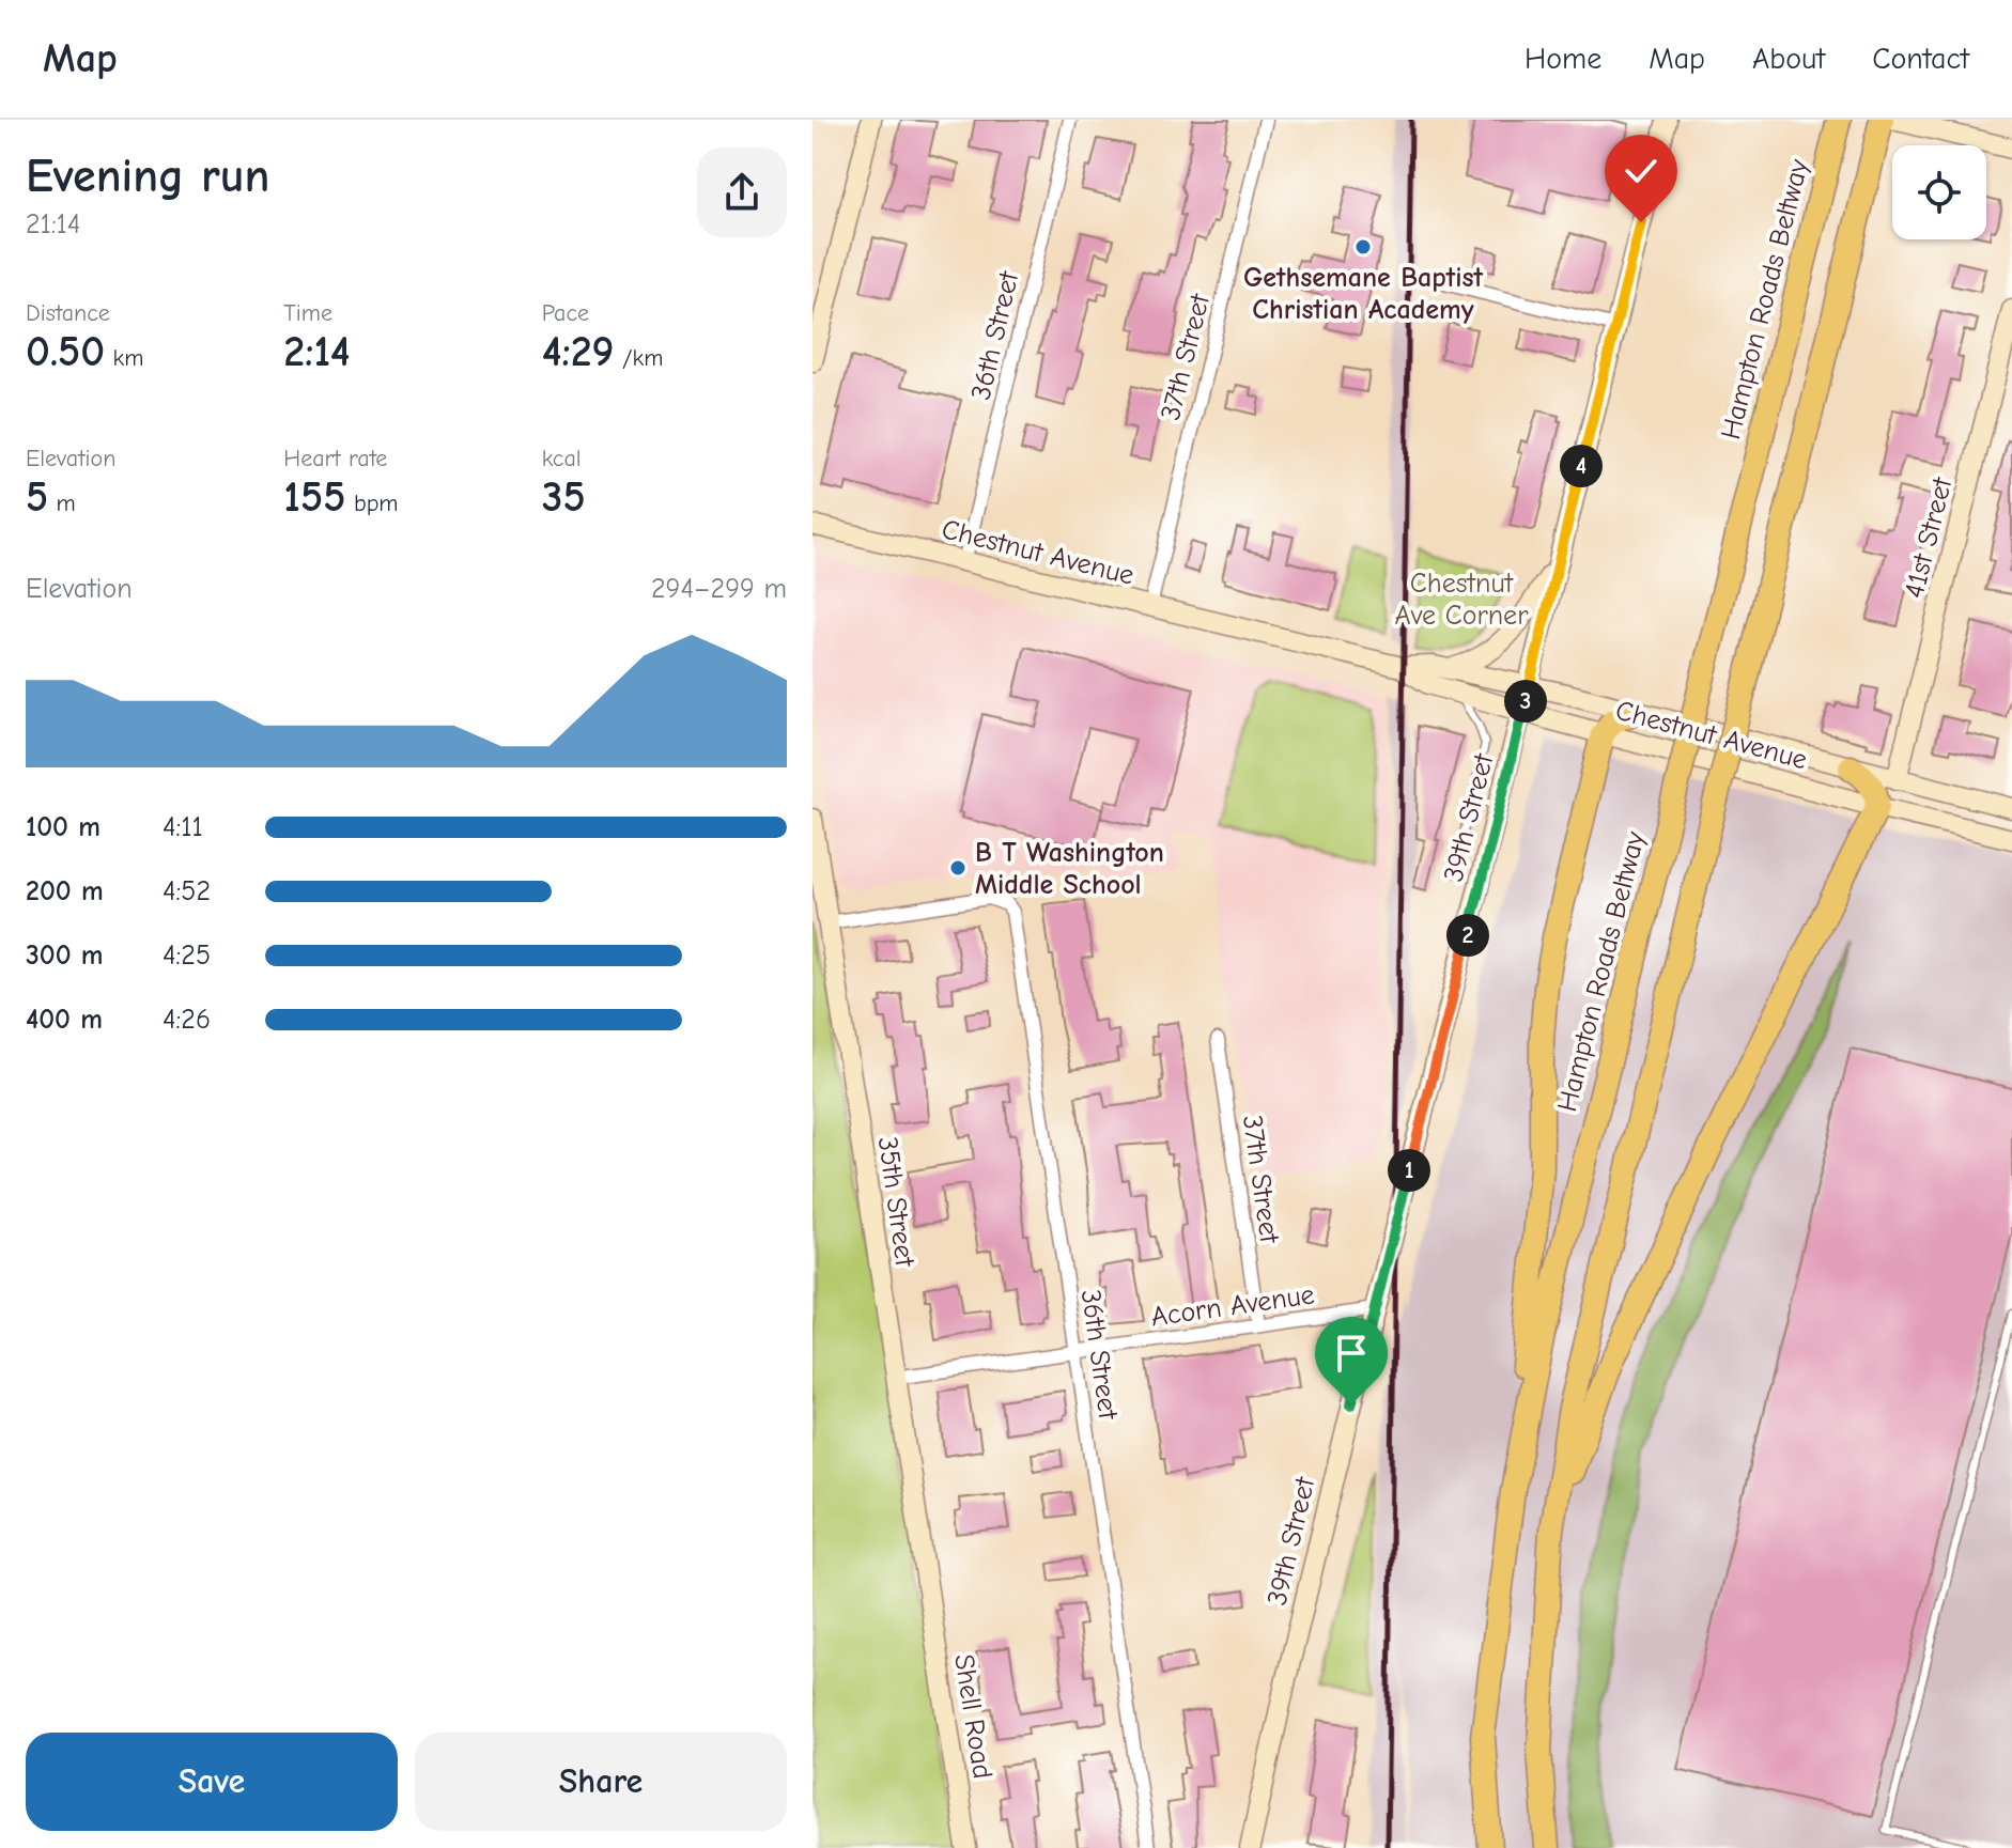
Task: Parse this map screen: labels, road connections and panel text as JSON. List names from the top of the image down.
{
  "streets": {
    "highway": ["Hampton Roads Beltway"],
    "main road": [
      "41st Street",
      "Chestnut Avenue",
      "39th Street",
      "35th Street",
      "Shell Road"
    ],
    "street": ["36th Street", "37th Street", "Acorn Avenue"]
  },
  "crossings": [
    ["36th Street", "Chestnut Avenue"],
    ["36th Street", "35th Street"],
    ["36th Street", "Acorn Avenue"],
    ["37th Street", "Chestnut Avenue"],
    ["37th Street", "Acorn Avenue"],
    ["41st Street", "Chestnut Avenue"],
    ["Chestnut Avenue", "39th Street"],
    ["39th Street", "Acorn Avenue"],
    ["35th Street", "Acorn Avenue"],
    ["35th Street", "Shell Road"]
  ],
  "parks": ["Chestnut Ave Corner"],
  "places": ["Gethsemane Baptist Christian Academy", "B T Washington Middle School"],
  "page": {
    "header": "Map",
    "nav": [
      "Home",
      "Map",
      "About",
      "Contact"
    ],
    "heading": ["Evening run", "21:14"],
    "stats": [
      ["Distance", "0.50 km"],
      ["Time", "2:14"],
      ["Pace", "4:29 /km"],
      ["Elevation", "5 m"],
      ["Heart rate", "155 bpm"],
      ["kcal", "35"]
    ],
    "pins": [
      "4",
      "3",
      "2",
      "1"
    ],
    "chart": ["Elevation", "294–299 m"],
    "list": [
      {
        "name": "100 m",
        "note": "4:11"
      },
      {
        "name": "200 m",
        "note": "4:52"
      },
      {
        "name": "300 m",
        "note": "4:25"
      },
      {
        "name": "400 m",
        "note": "4:26"
      }
    ],
    "buttons": ["Save", "Share"]
  }
}
